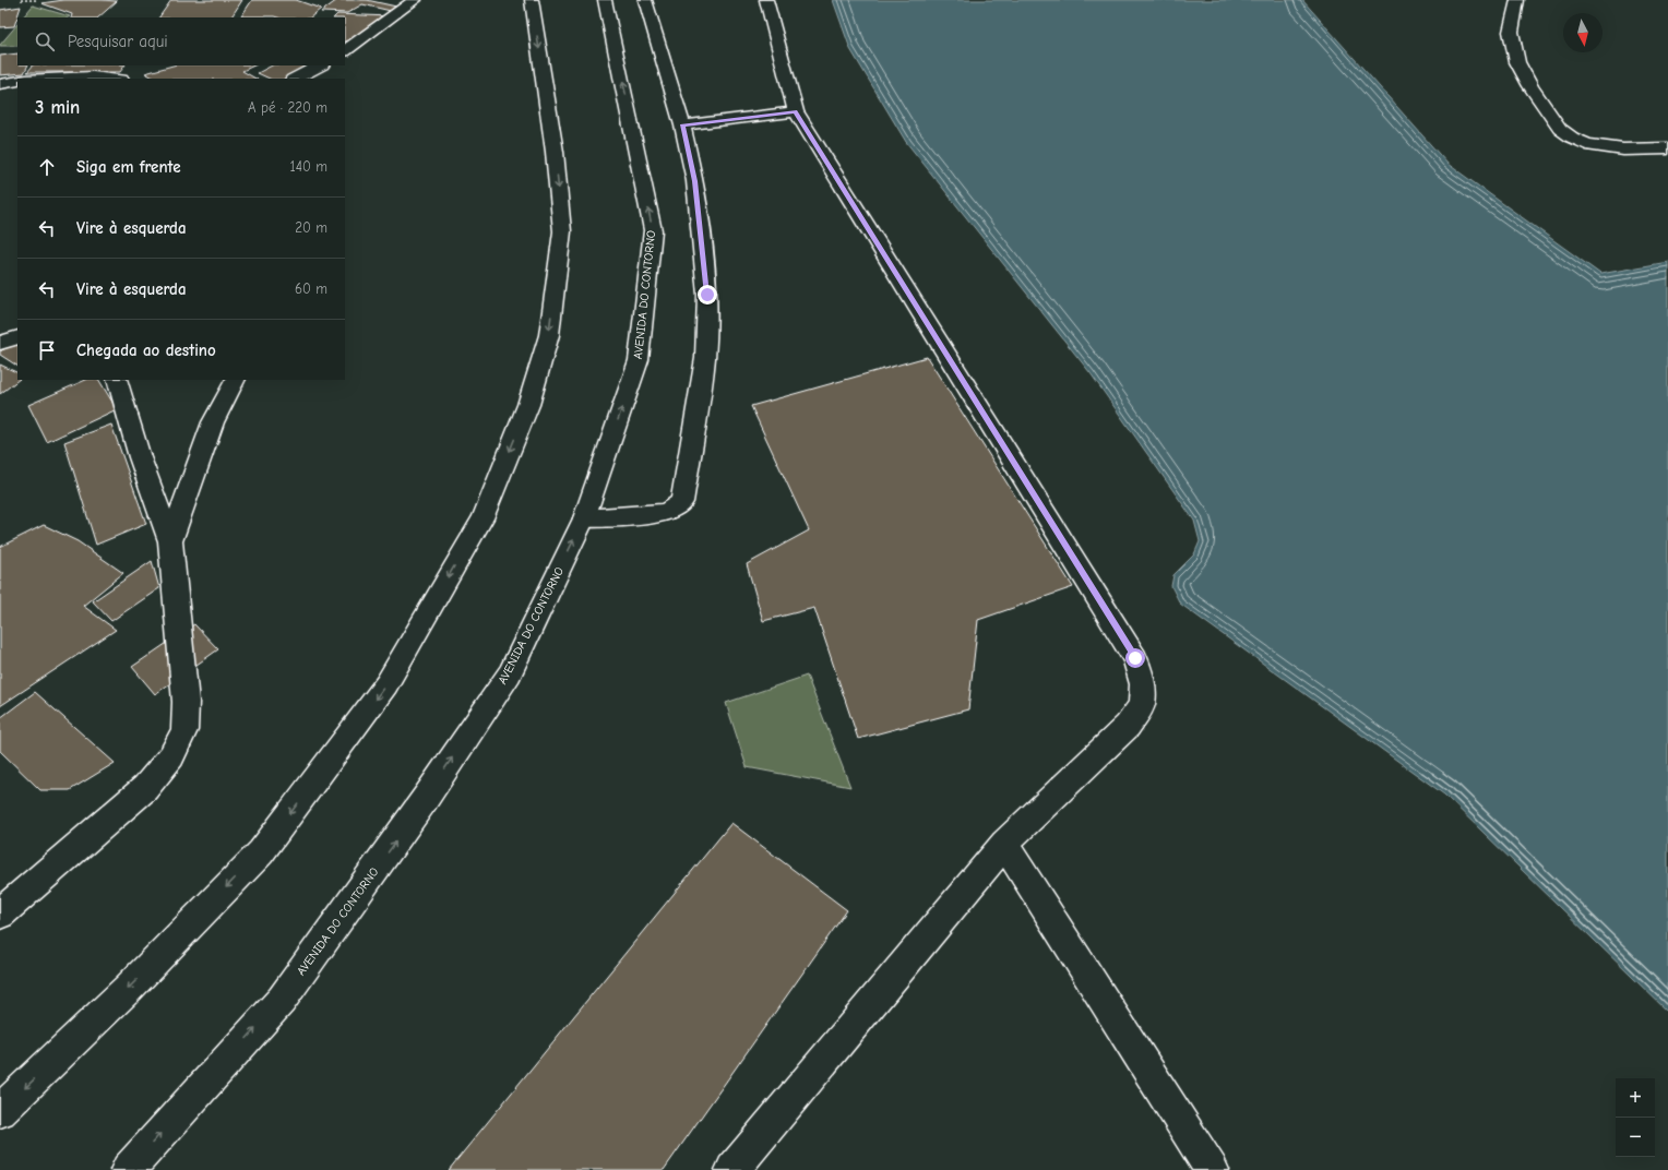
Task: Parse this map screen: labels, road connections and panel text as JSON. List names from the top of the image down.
{
  "streets": {
    "main road": ["AVENIDA DO CONTORNO"]
  },
  "north": "bottom",
  "page": {
    "search": "Pesquisar aqui",
    "heading": ["3 min", "A pé · 220 m"],
    "list": [
      ["Siga em frente", "140 m"],
      ["Vire à esquerda", "20 m"],
      ["Vire à esquerda", "60 m"],
      "Chegada ao destino"
    ],
    "map_buttons": ["+", "−"]
  }
}
